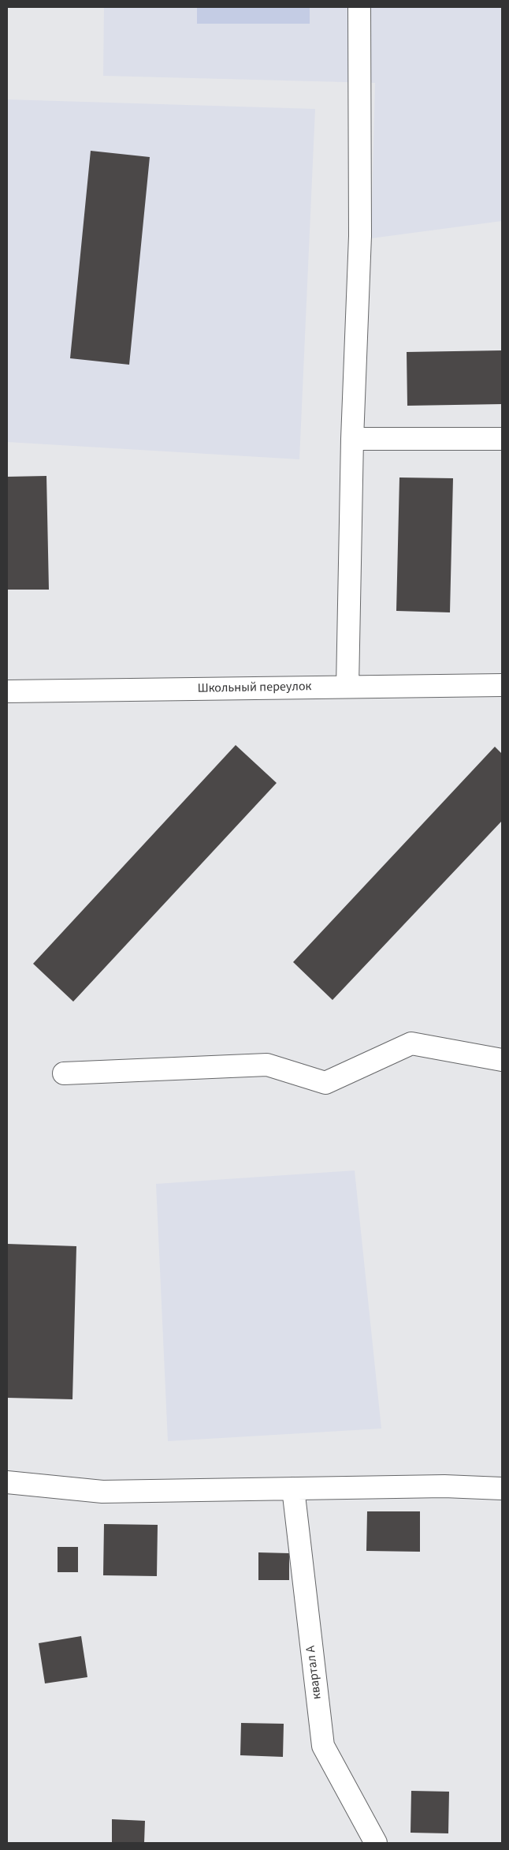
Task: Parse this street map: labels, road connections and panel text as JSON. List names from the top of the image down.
{
  "streets": {
    "street": ["Школьный переулок", "квартал А"]
  }
}
